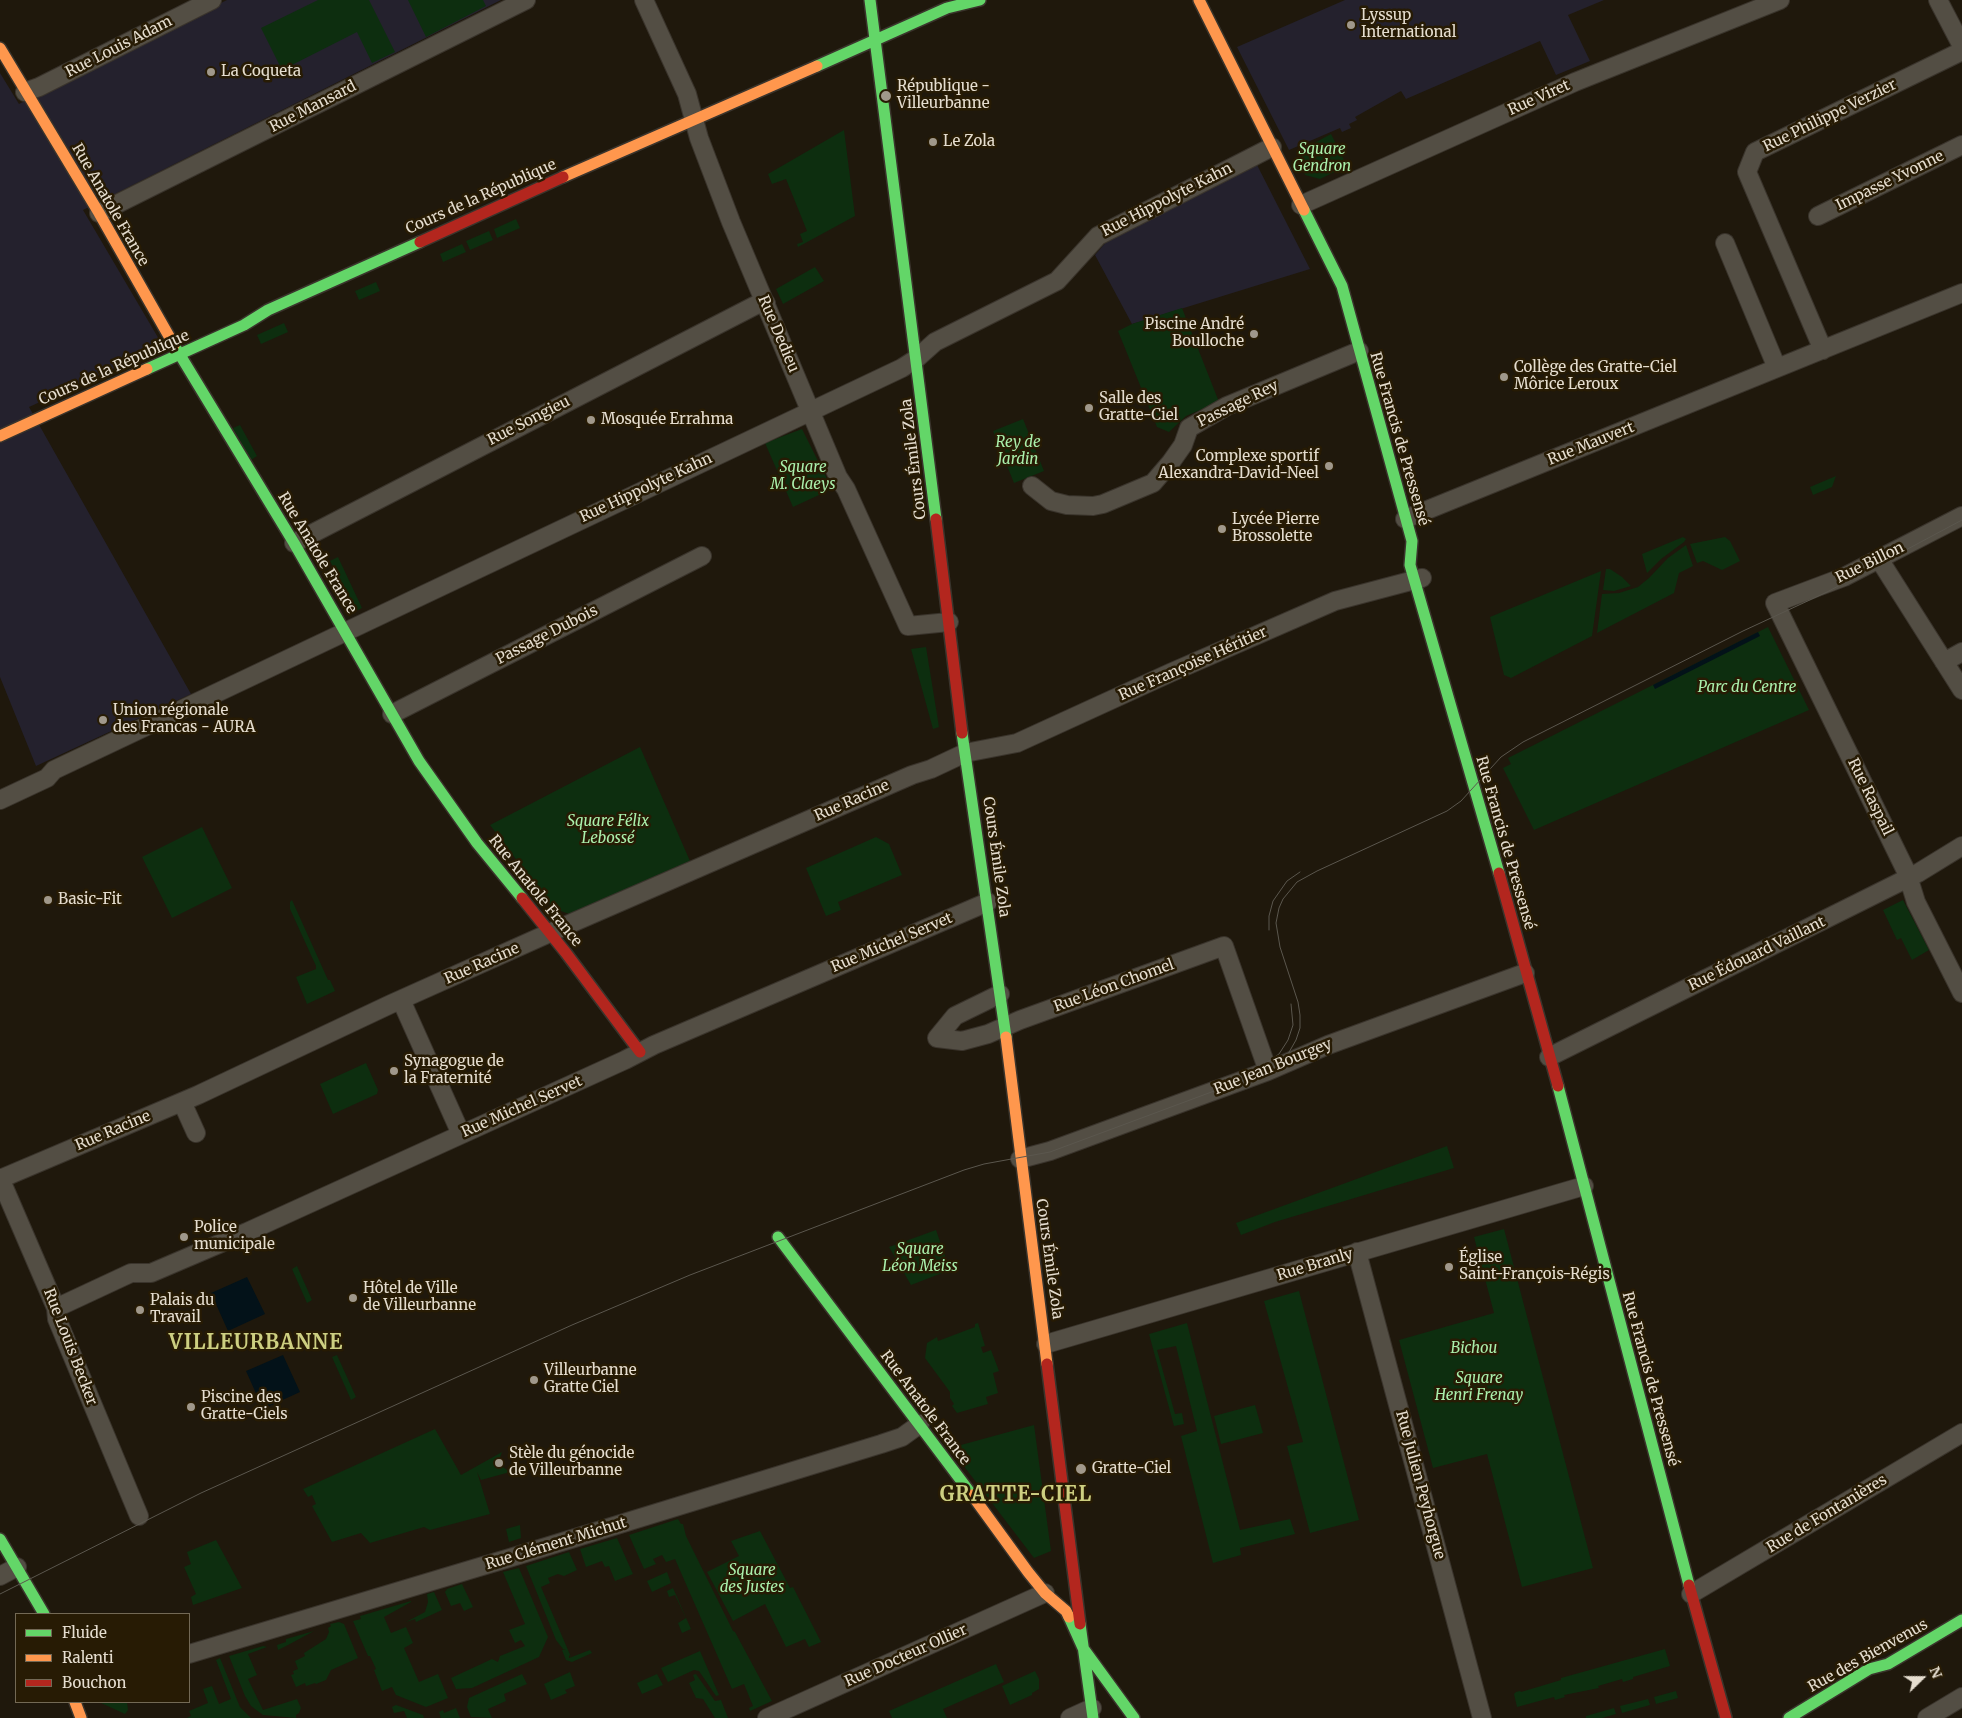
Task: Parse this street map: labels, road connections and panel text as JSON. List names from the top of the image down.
{
  "streets": {
    "street": [
      "Rue Louis Adam",
      "Rue Viret",
      "Rue Mansard",
      "Rue Philippe Verzier",
      "Impasse Yvonne",
      "Cours de la République",
      "Rue Hippolyte Kahn",
      "Rue Anatole France",
      "Rue Dedieu",
      "Passage Rey",
      "Rue Songieu",
      "Rue Francis de Pressensé",
      "Rue Mauvert",
      "Cours Émile Zola",
      "Rue Billon",
      "Passage Dubois",
      "Rue Françoise Héritier",
      "Rue Raspail",
      "Rue Racine",
      "Rue Michel Servet",
      "Rue Édouard Vaillant",
      "Rue Léon Chomel",
      "Rue Jean Bourgey",
      "Rue Branly",
      "Rue Louis Becker",
      "Rue Julien Peyhorgue",
      "Rue de Fontanières",
      "Rue Clément Michut",
      "Rue Docteur Ollier",
      "Rue des Bienvenus"
    ]
  },
  "crossings": [
    ["Rue Louis Adam", "Rue Anatole France"],
    ["Rue Viret", "Rue Francis de Pressensé"],
    ["Rue Mansard", "Rue Anatole France"],
    ["Rue Philippe Verzier", "Rue Mauvert"],
    ["Cours de la République", "Rue Anatole France"],
    ["Cours de la République", "Rue Dedieu"],
    ["Cours de la République", "Cours Émile Zola"],
    ["Rue Hippolyte Kahn", "Rue Anatole France"],
    ["Rue Hippolyte Kahn", "Rue Dedieu"],
    ["Rue Hippolyte Kahn", "Rue Francis de Pressensé"],
    ["Rue Hippolyte Kahn", "Cours Émile Zola"],
    ["Rue Anatole France", "Rue Songieu"],
    ["Rue Anatole France", "Cours Émile Zola"],
    ["Rue Anatole France", "Passage Dubois"],
    ["Rue Anatole France", "Rue Racine"],
    ["Rue Anatole France", "Rue Michel Servet"],
    ["Rue Anatole France", "Rue Clément Michut"],
    ["Rue Anatole France", "Rue Docteur Ollier"],
    ["Rue Dedieu", "Rue Songieu"],
    ["Rue Dedieu", "Cours Émile Zola"],
    ["Passage Rey", "Rue Francis de Pressensé"],
    ["Rue Francis de Pressensé", "Rue Mauvert"],
    ["Rue Francis de Pressensé", "Rue Françoise Héritier"],
    ["Rue Francis de Pressensé", "Rue Édouard Vaillant"],
    ["Rue Francis de Pressensé", "Rue Jean Bourgey"],
    ["Rue Francis de Pressensé", "Rue Branly"],
    ["Rue Francis de Pressensé", "Rue de Fontanières"],
    ["Cours Émile Zola", "Rue Françoise Héritier"],
    ["Cours Émile Zola", "Rue Racine"],
    ["Cours Émile Zola", "Rue Michel Servet"],
    ["Cours Émile Zola", "Rue Léon Chomel"],
    ["Cours Émile Zola", "Rue Jean Bourgey"],
    ["Cours Émile Zola", "Rue Branly"],
    ["Rue Billon", "Rue Raspail"],
    ["Rue Françoise Héritier", "Rue Racine"],
    ["Rue Raspail", "Rue Édouard Vaillant"],
    ["Rue Racine", "Rue Louis Becker"],
    ["Rue Michel Servet", "Rue Louis Becker"],
    ["Rue Léon Chomel", "Rue Jean Bourgey"],
    ["Rue Branly", "Rue Julien Peyhorgue"]
  ],
  "districts": ["VILLEURBANNE", "GRATTE-CIEL"],
  "parks": [
    "Square Gendron",
    "Rey de Jardin",
    "Square M. Claeys",
    "Parc du Centre",
    "Square Félix Lebossé",
    "Square Léon Meiss",
    "Bichou",
    "Square Henri Frenay",
    "Square des Justes"
  ],
  "places": [
    "Lyssup International",
    "La Coqueta",
    "République - Villeurbanne",
    "Le Zola",
    "Piscine André Boulloche",
    "Collège des Gratte-Ciel Môrice Leroux",
    "Salle des Gratte-Ciel",
    "Mosquée Errahma",
    "Complexe sportif Alexandra-David-Neel",
    "Lycée Pierre Brossolette",
    "Union régionale des Francas - AURA",
    "Basic-Fit",
    "Synagogue de la Fraternité",
    "Police municipale",
    "Église Saint-François-Régis",
    "Hôtel de Ville de Villeurbanne",
    "Palais du Travail",
    "Villeurbanne Gratte Ciel",
    "Piscine des Gratte-Ciels",
    "Stèle du génocide de Villeurbanne",
    "Gratte-Ciel"
  ],
  "legend": ["Fluide", "Ralenti", "Bouchon"],
  "north": "right"
}
